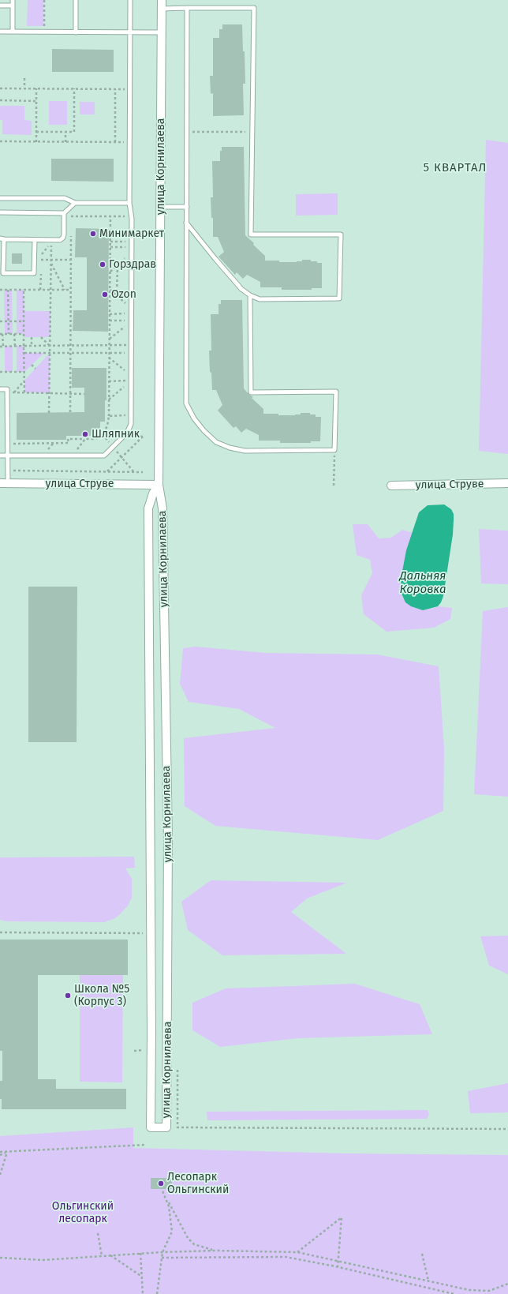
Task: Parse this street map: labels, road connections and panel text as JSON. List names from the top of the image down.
{
  "streets": {
    "street": ["улица Корнилаева", "улица Струве"]
  },
  "crossings": [
    ["улица Корнилаева", "улица Струве"]
  ],
  "districts": ["5 КВАРТАЛ"],
  "water": ["Дальняя Коровка"],
  "parks": ["Ольгинский лесопарк"],
  "places": [
    "Минимаркет",
    "Горздрав",
    "Ozon",
    "Шляпник",
    "Школа №5 (Корпус 3)",
    "Лесопарк Ольгинский"
  ]
}
